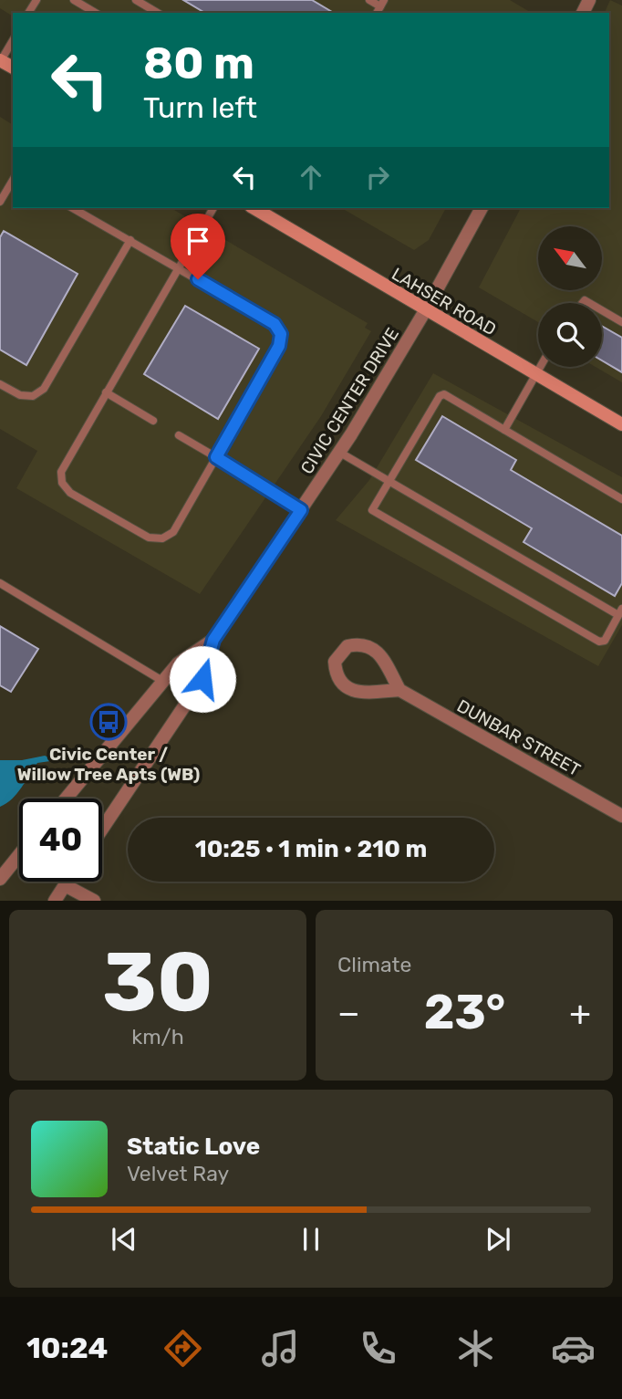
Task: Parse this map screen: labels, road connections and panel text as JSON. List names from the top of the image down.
{
  "streets": {
    "main road": ["LAHSER ROAD"],
    "street": ["CIVIC CENTER DRIVE", "DUNBAR STREET"]
  },
  "crossings": [
    ["LAHSER ROAD", "CIVIC CENTER DRIVE"]
  ],
  "places": {
    "bus stop": ["Civic Center / Willow Tree Apts (WB)"]
  },
  "north": "top left",
  "page": {
    "turn": ["80 m", "Turn left"],
    "limit": "40",
    "trip": "10:25 · 1 min · 210 m",
    "tile": [
      ["30", "km/h"],
      "Climate"
    ],
    "heat": ["−", "23°", "+"],
    "song": ["Static Love", "Velvet Ray"],
    "tabs": "10:24"
  }
}
